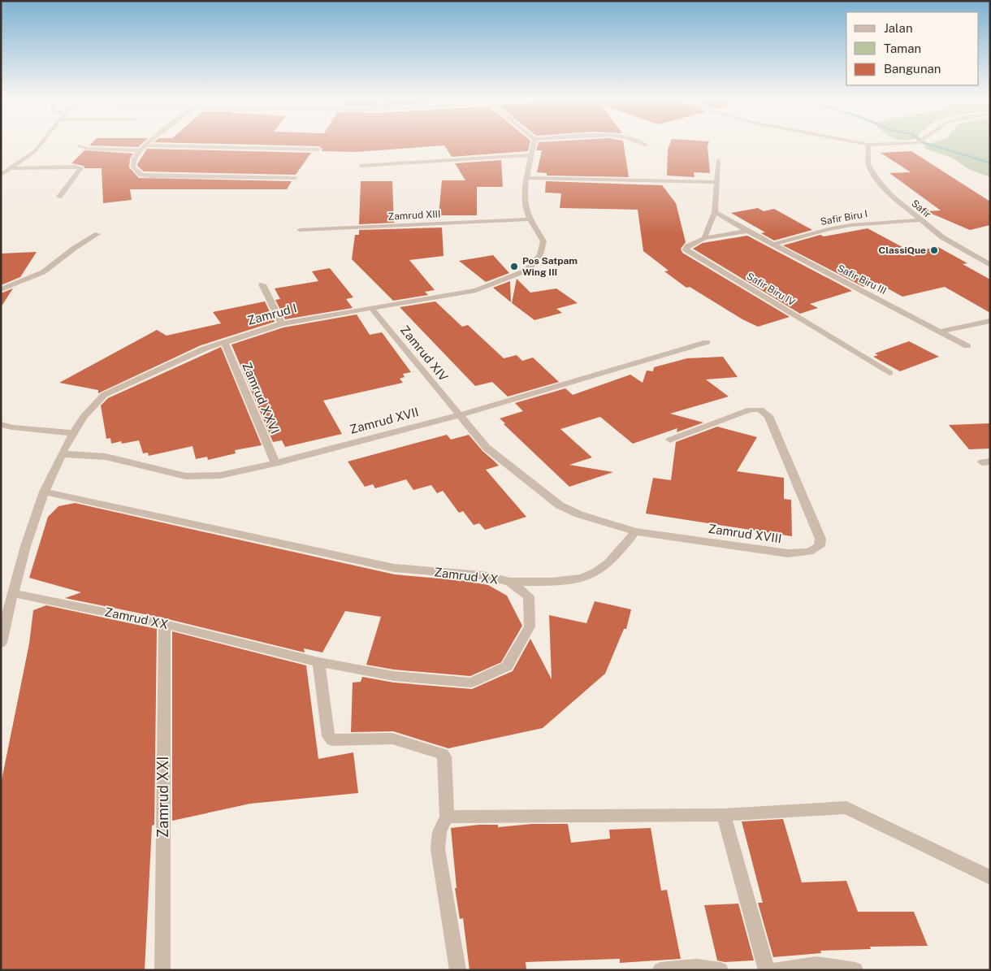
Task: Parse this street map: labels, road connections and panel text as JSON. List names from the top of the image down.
{
  "streets": {
    "street": [
      "Safir",
      "Zamrud XIII",
      "Safir Biru I",
      "Safir Biru III",
      "Safir Biru IV",
      "Zamrud I",
      "Zamrud XIV",
      "Zamrud XXVI",
      "Zamrud XVII",
      "Zamrud XVIII",
      "Zamrud XX",
      "Zamrud XXI"
    ]
  },
  "crossings": [
    ["Safir", "Safir Biru I"],
    ["Zamrud XIII", "Zamrud I"],
    ["Safir Biru I", "Safir Biru III"],
    ["Zamrud I", "Zamrud XIV"],
    ["Zamrud I", "Zamrud XXVI"],
    ["Zamrud I", "Zamrud XVII"],
    ["Zamrud I", "Zamrud XX"],
    ["Zamrud XIV", "Zamrud XVII"],
    ["Zamrud XIV", "Zamrud XVIII"],
    ["Zamrud XXVI", "Zamrud XVII"],
    ["Zamrud XVII", "Zamrud XVIII"],
    ["Zamrud XX", "Zamrud XXI"]
  ],
  "places": ["ClassiQue", "Pos Satpam Wing III"],
  "legend": ["Jalan", "Taman", "Bangunan"]
}
